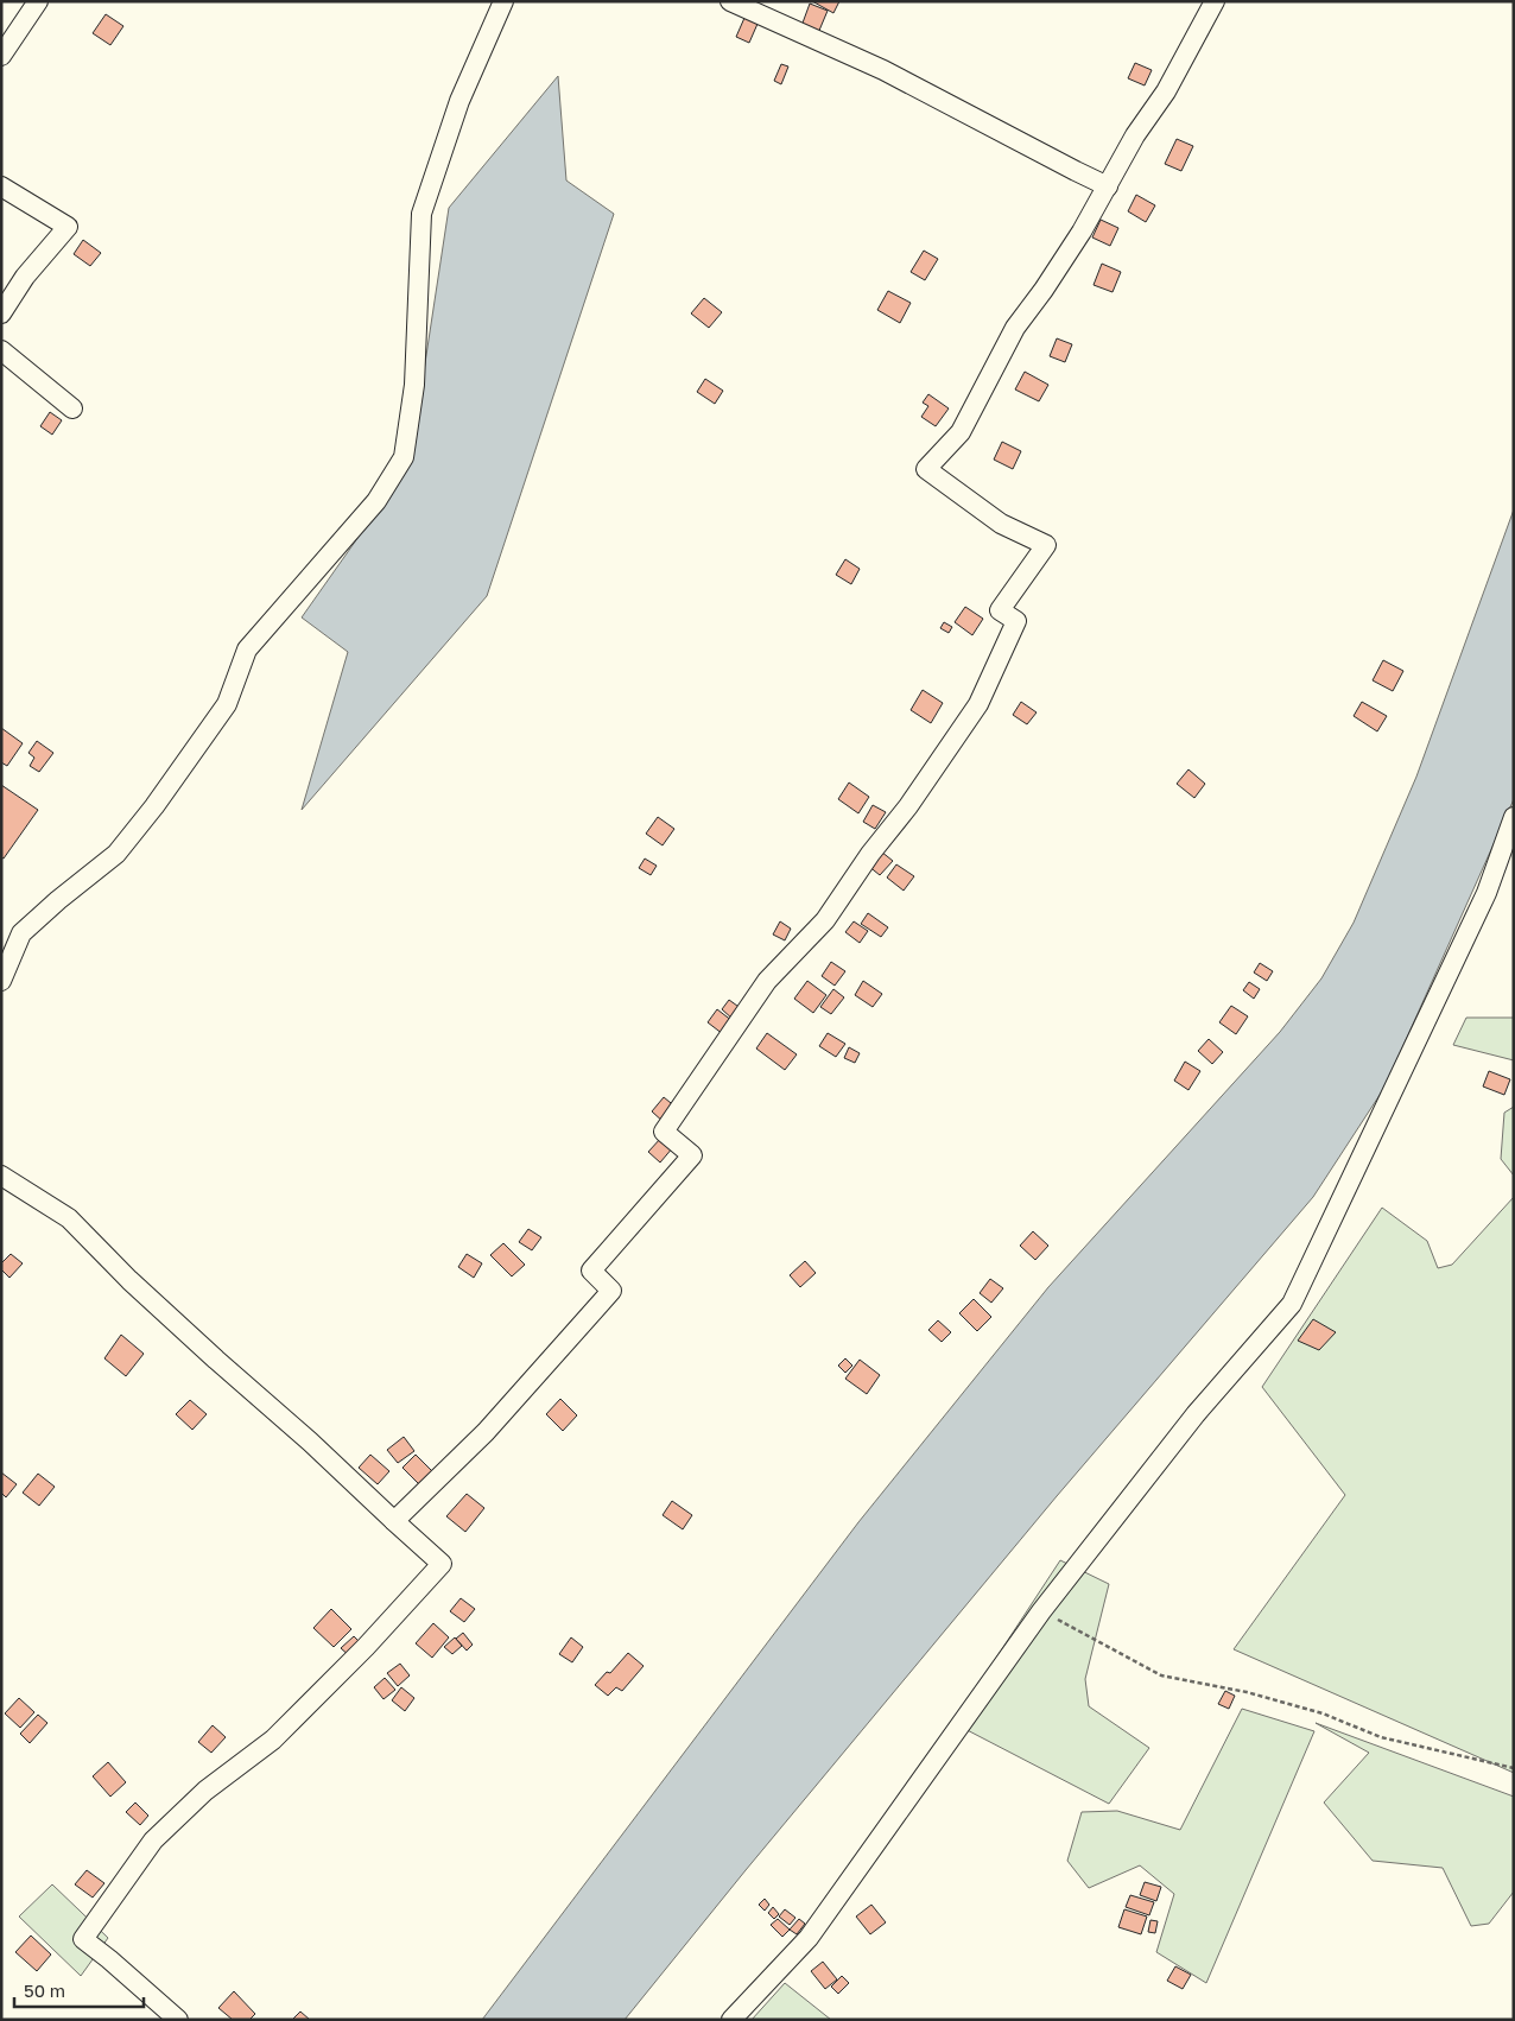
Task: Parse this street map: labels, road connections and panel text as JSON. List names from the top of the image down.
{
  "scale_bar": "50 m"
}
